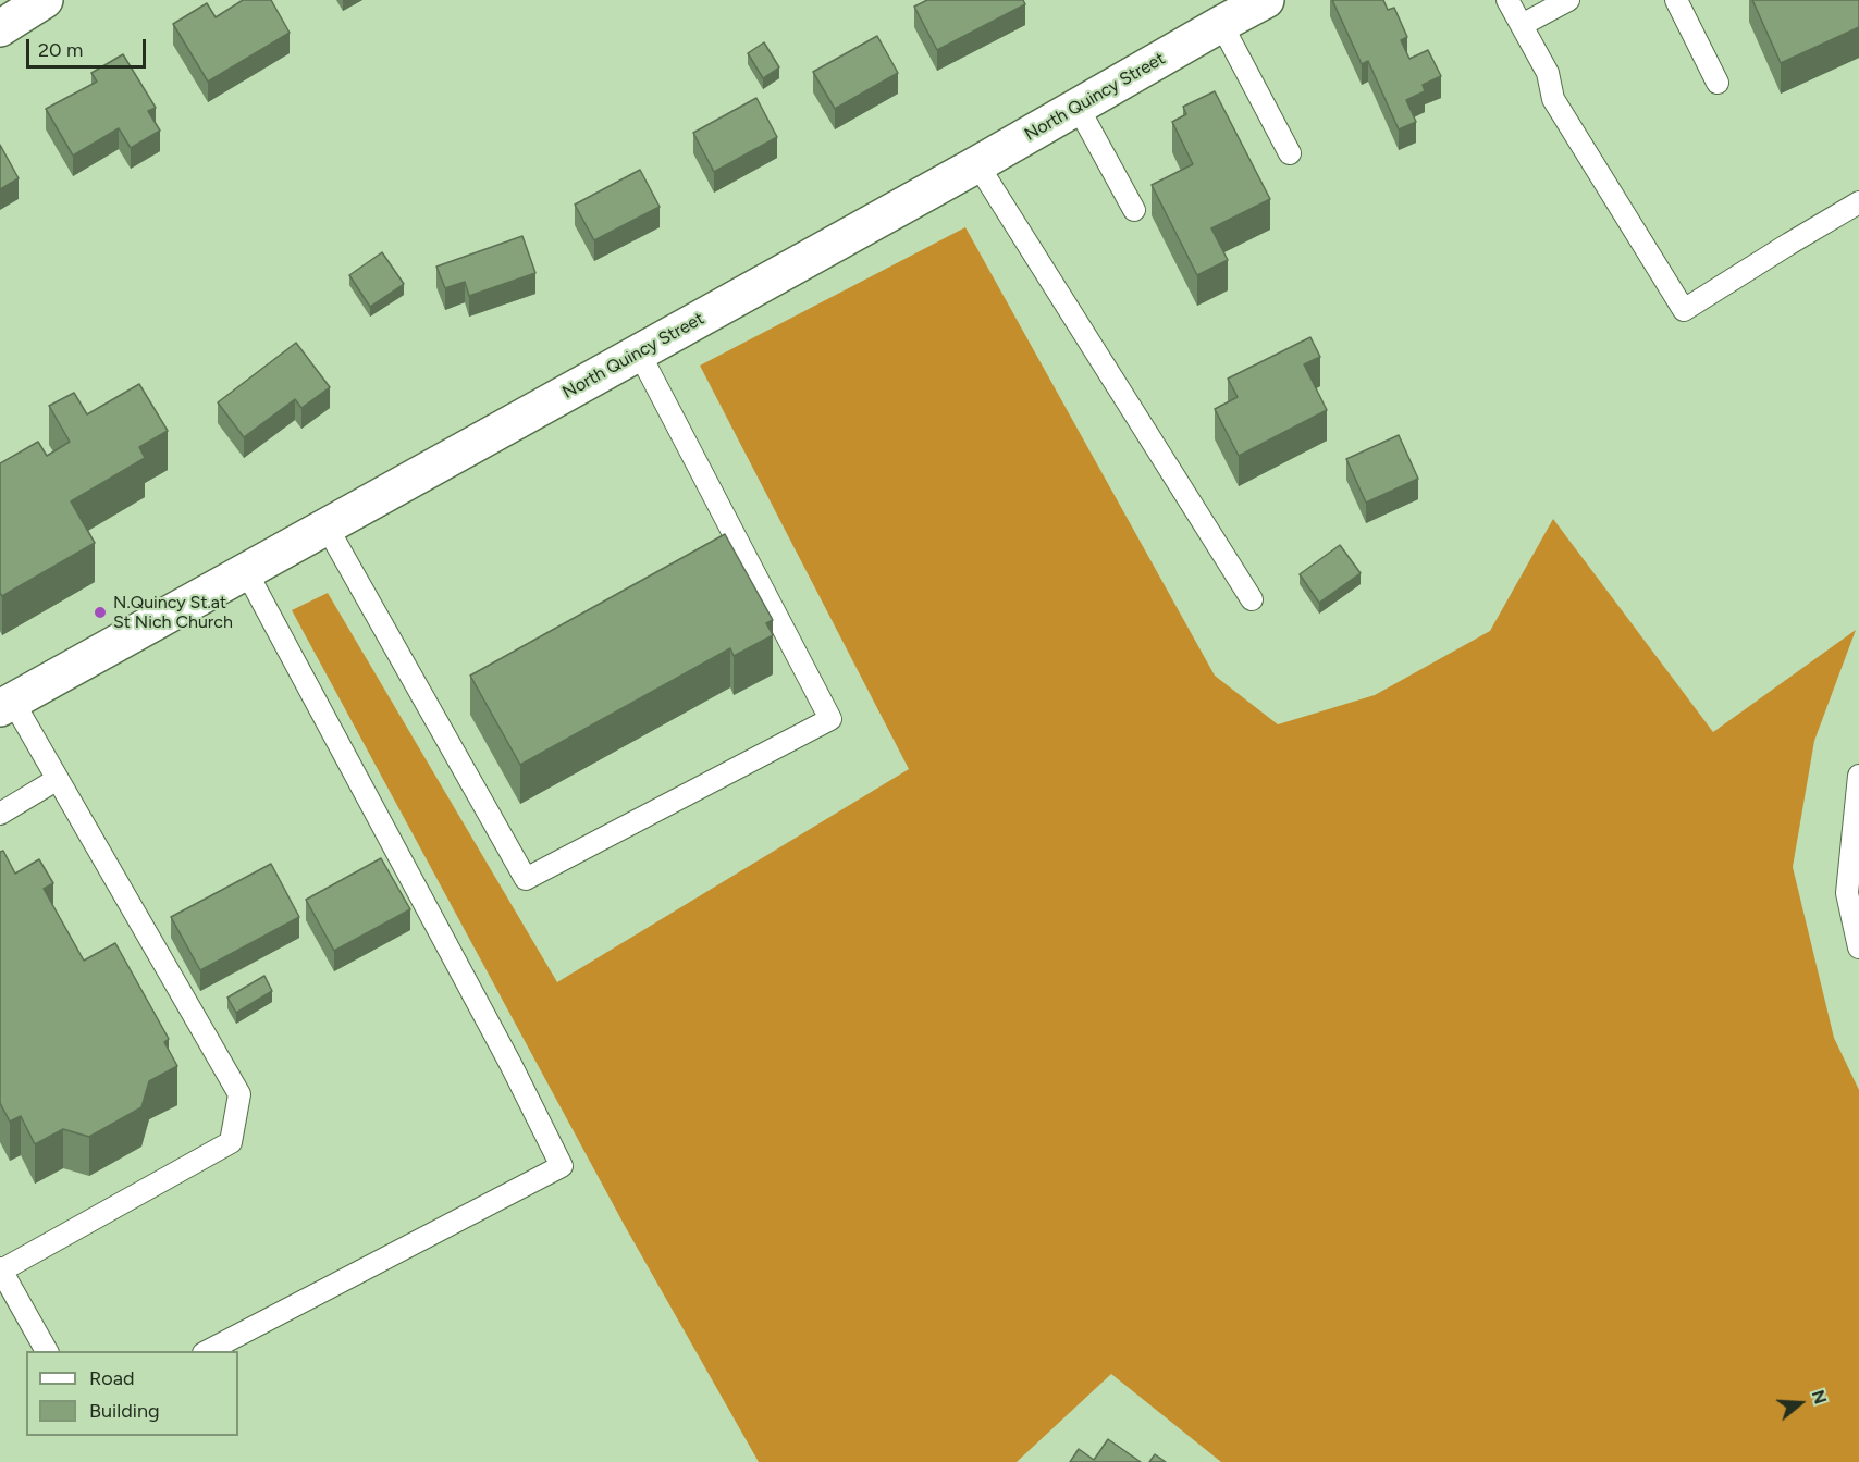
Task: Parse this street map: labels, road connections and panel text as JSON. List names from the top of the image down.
{
  "streets": {
    "main road": ["North Quincy Street"]
  },
  "places": ["N.Quincy St.at St Nich Church"],
  "legend": ["Road", "Building"],
  "scale_bar": "20 m",
  "north": "right"
}
